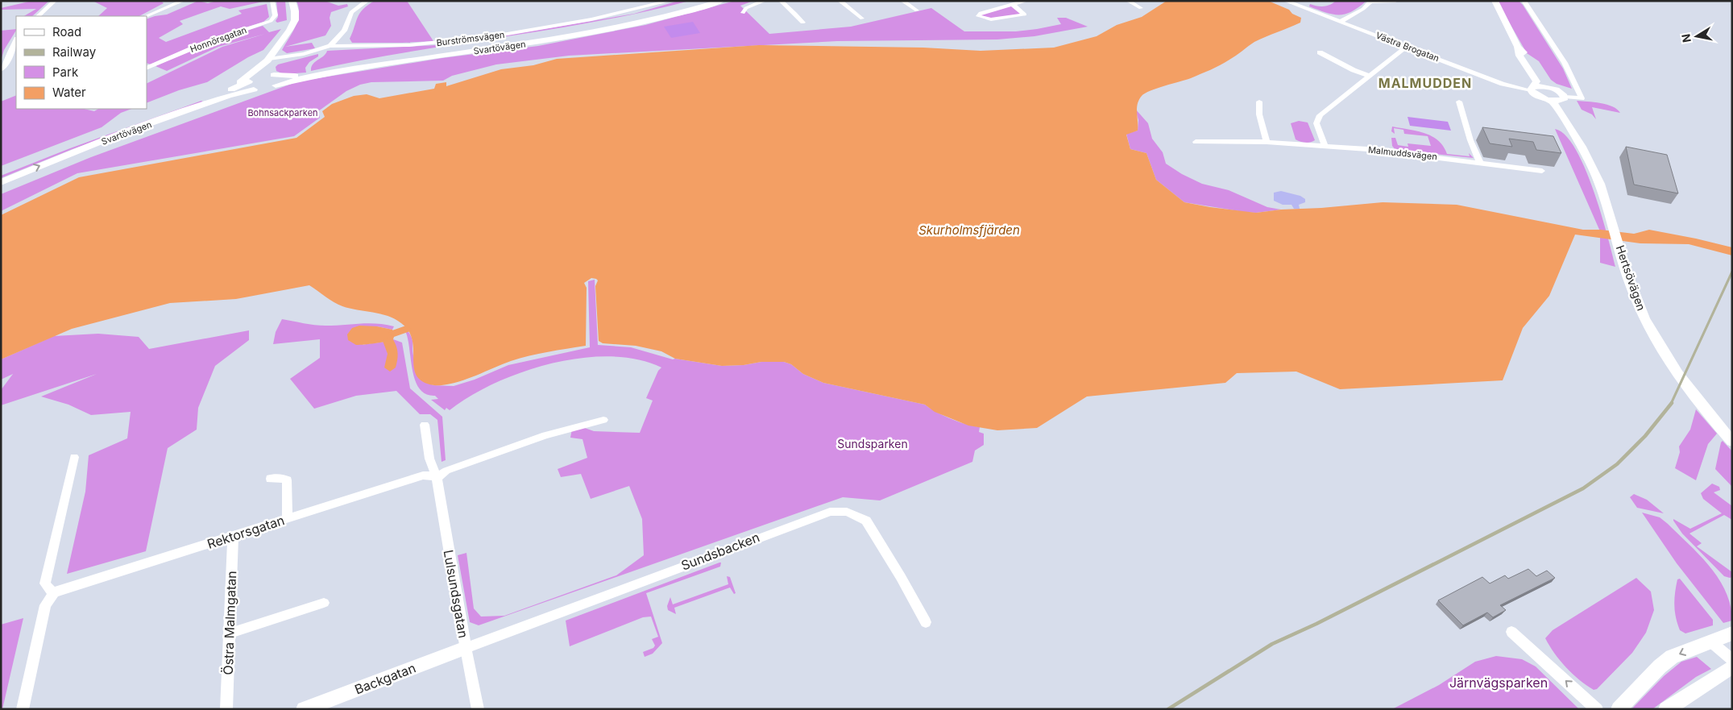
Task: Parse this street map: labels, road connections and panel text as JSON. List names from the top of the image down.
{
  "streets": {
    "main road": ["Svartövägen", "Hertsövägen", "Backgatan"],
    "street": [
      "Burströmsvägen",
      "Honnörsgatan",
      "Västra Brogatan",
      "Malmuddsvägen",
      "Rektorsgatan",
      "Sundsbacken",
      "Lulsundsgatan",
      "Östra Malmgatan"
    ]
  },
  "crossings": [
    ["Rektorsgatan", "Lulsundsgatan"],
    ["Rektorsgatan", "Östra Malmgatan"],
    ["Sundsbacken", "Lulsundsgatan"],
    ["Sundsbacken", "Backgatan"],
    ["Lulsundsgatan", "Backgatan"]
  ],
  "districts": ["MALMUDDEN"],
  "water": ["Skurholmsfjärden"],
  "parks": ["Bohnsackparken", "Sundsparken", "Järnvägsparken"],
  "legend": [
    "Road",
    "Railway",
    "Park",
    "Water"
  ],
  "north": "left"
}
